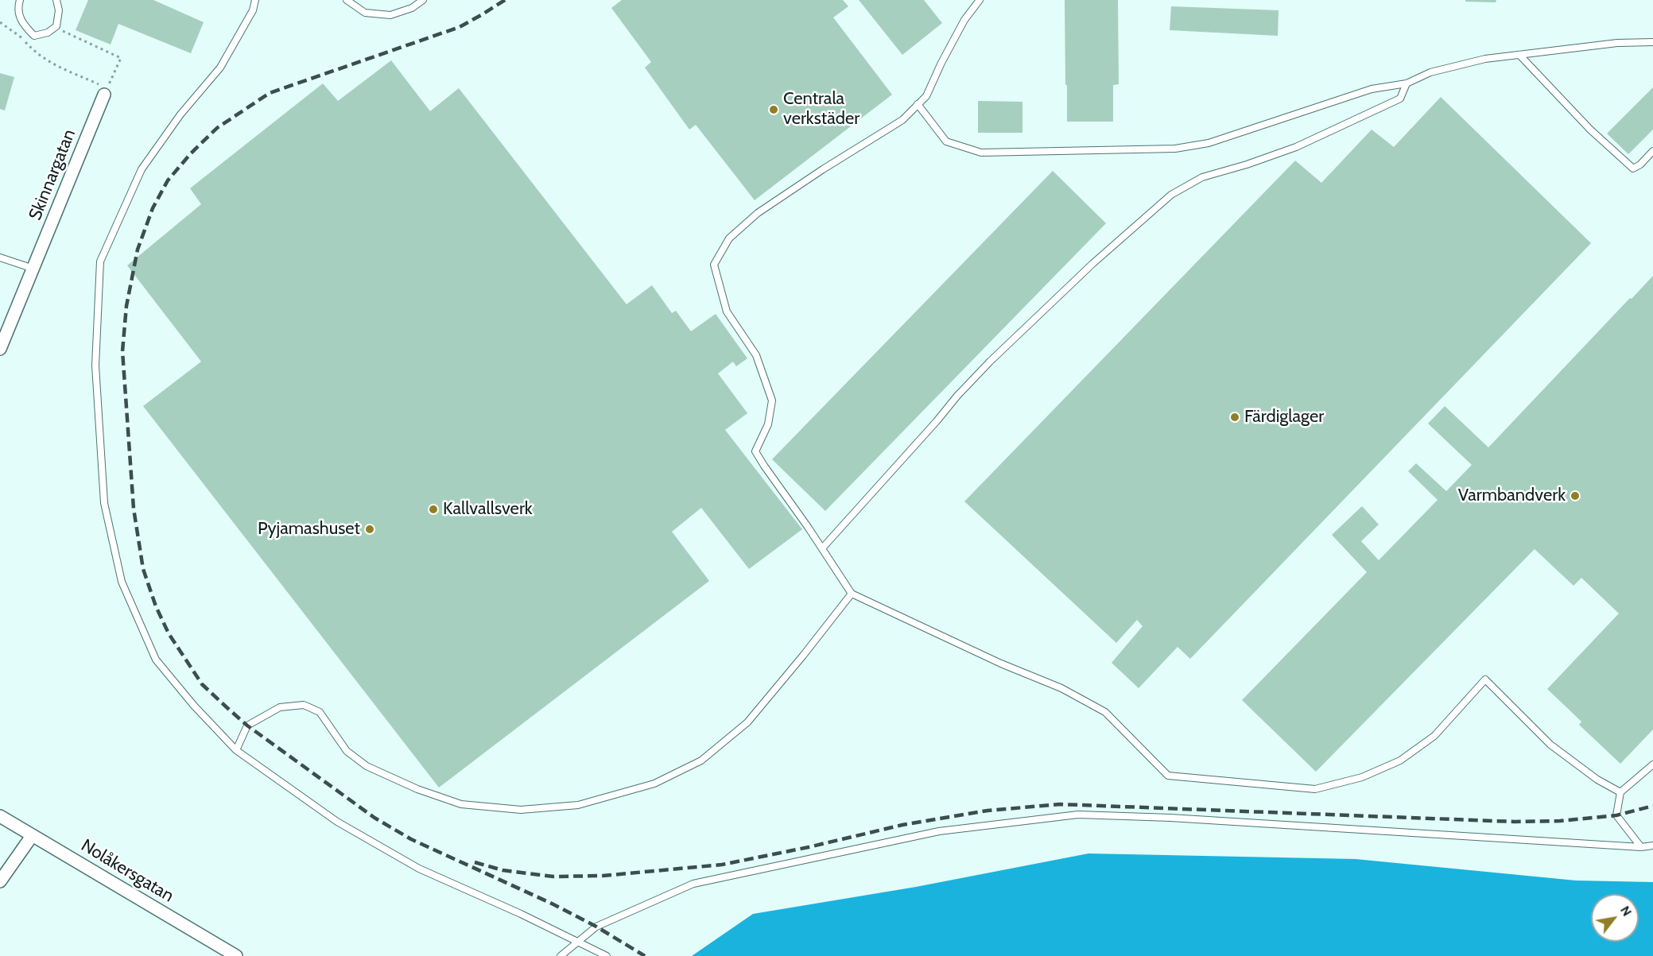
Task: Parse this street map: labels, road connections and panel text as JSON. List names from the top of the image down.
{
  "streets": {
    "street": ["Skinnargatan", "Nolåkersgatan"]
  },
  "places": [
    "Centrala verkstäder",
    "Färdiglager",
    "Varmbandverk",
    "Kallvallsverk",
    "Pyjamashuset"
  ],
  "north": "top right"
}
